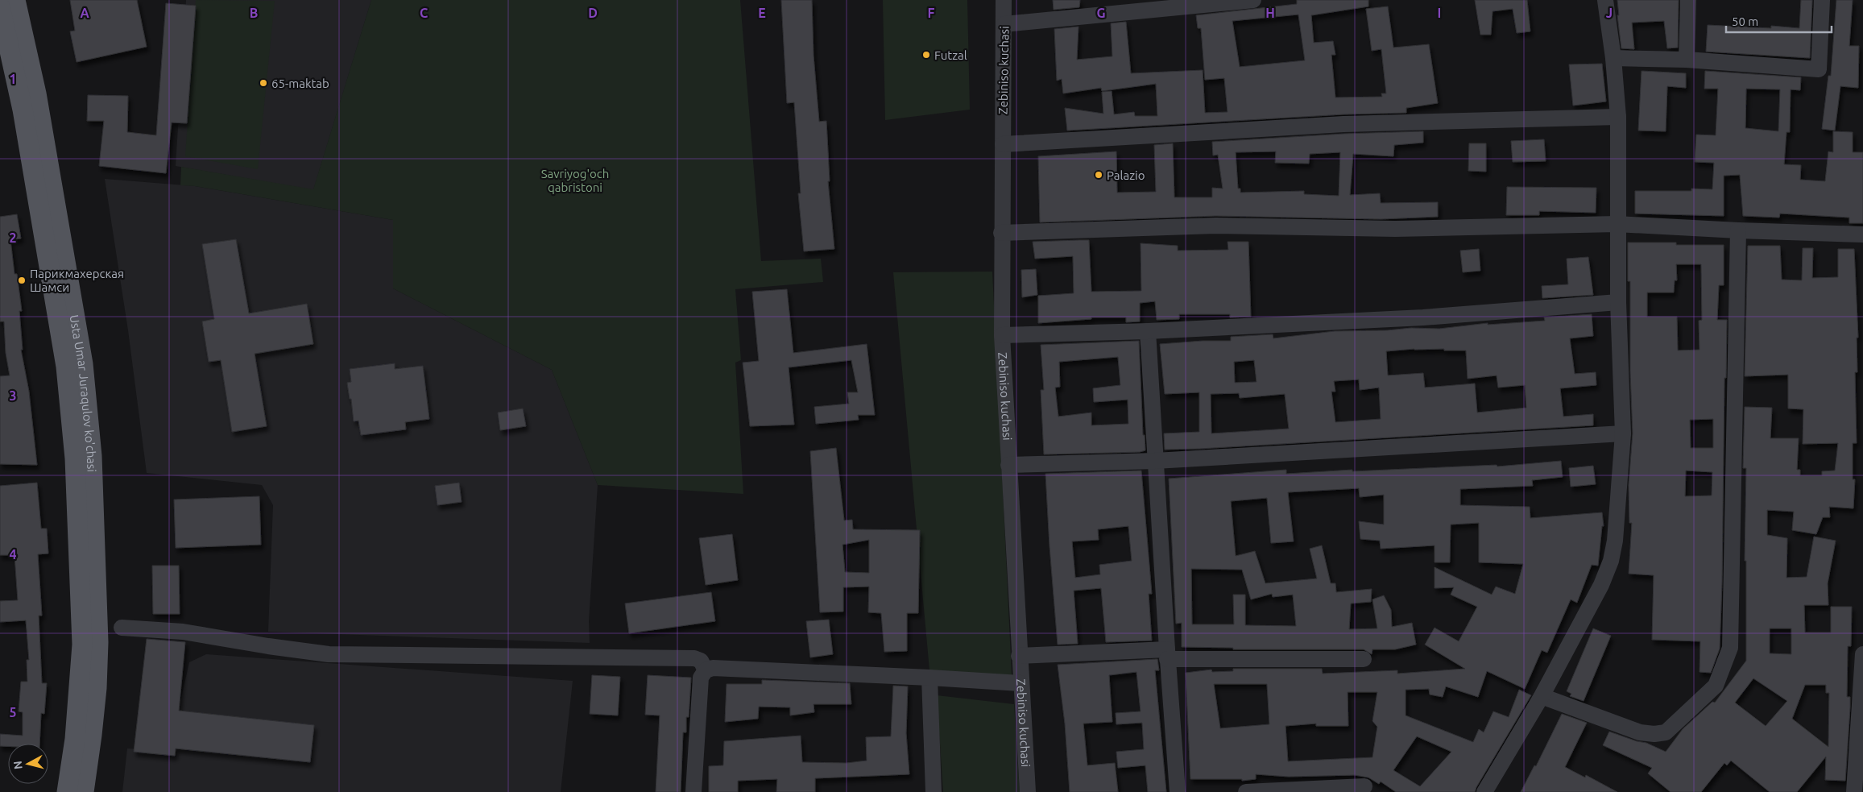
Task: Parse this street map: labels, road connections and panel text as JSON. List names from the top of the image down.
{
  "streets": {
    "main road": ["Usta Umar Juraqulov ko'chasi"],
    "street": ["Zebiniso kuchasi"]
  },
  "parks": ["Savriyog'och qabristoni"],
  "places": [
    "Futzal",
    "65-maktab",
    "Palazio",
    "Парикмахерская Шамси"
  ],
  "scale_bar": "50 m",
  "north": "left",
  "grid": {
    "columns": [
      "A",
      "B",
      "C",
      "D",
      "E",
      "F",
      "G",
      "H",
      "I",
      "J"
    ],
    "rows": [
      "1",
      "2",
      "3",
      "4",
      "5"
    ]
  }
}
